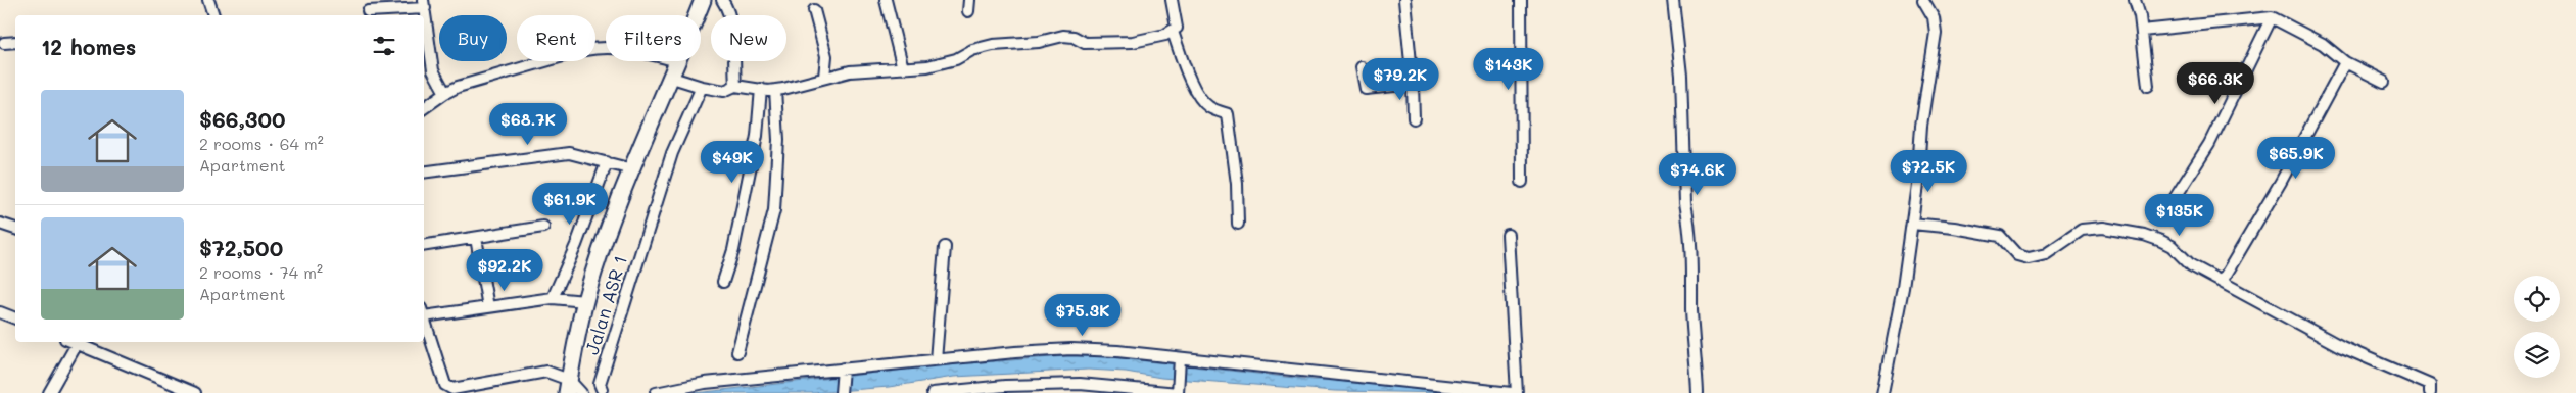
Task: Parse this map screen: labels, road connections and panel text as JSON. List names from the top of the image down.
{
  "streets": {
    "street": ["Jalan ASR 1"]
  },
  "page": {
    "chip": [
      "Buy",
      "Rent",
      "Filters",
      "New"
    ],
    "heading": "12 homes",
    "price": [
      "$143K",
      "$79.2K",
      "$66.3K",
      "$68.7K",
      "$65.9K",
      "$49K",
      "$72.5K",
      "$74.6K",
      "$61.9K",
      "$135K",
      "$92.2K",
      "$75.3K"
    ],
    "list": [
      {
        "name": "$66,300",
        "note": "2 rooms · 64 m² · Apartment"
      },
      {
        "name": "$72,500",
        "note": "2 rooms · 74 m² · Apartment"
      }
    ]
  }
}
